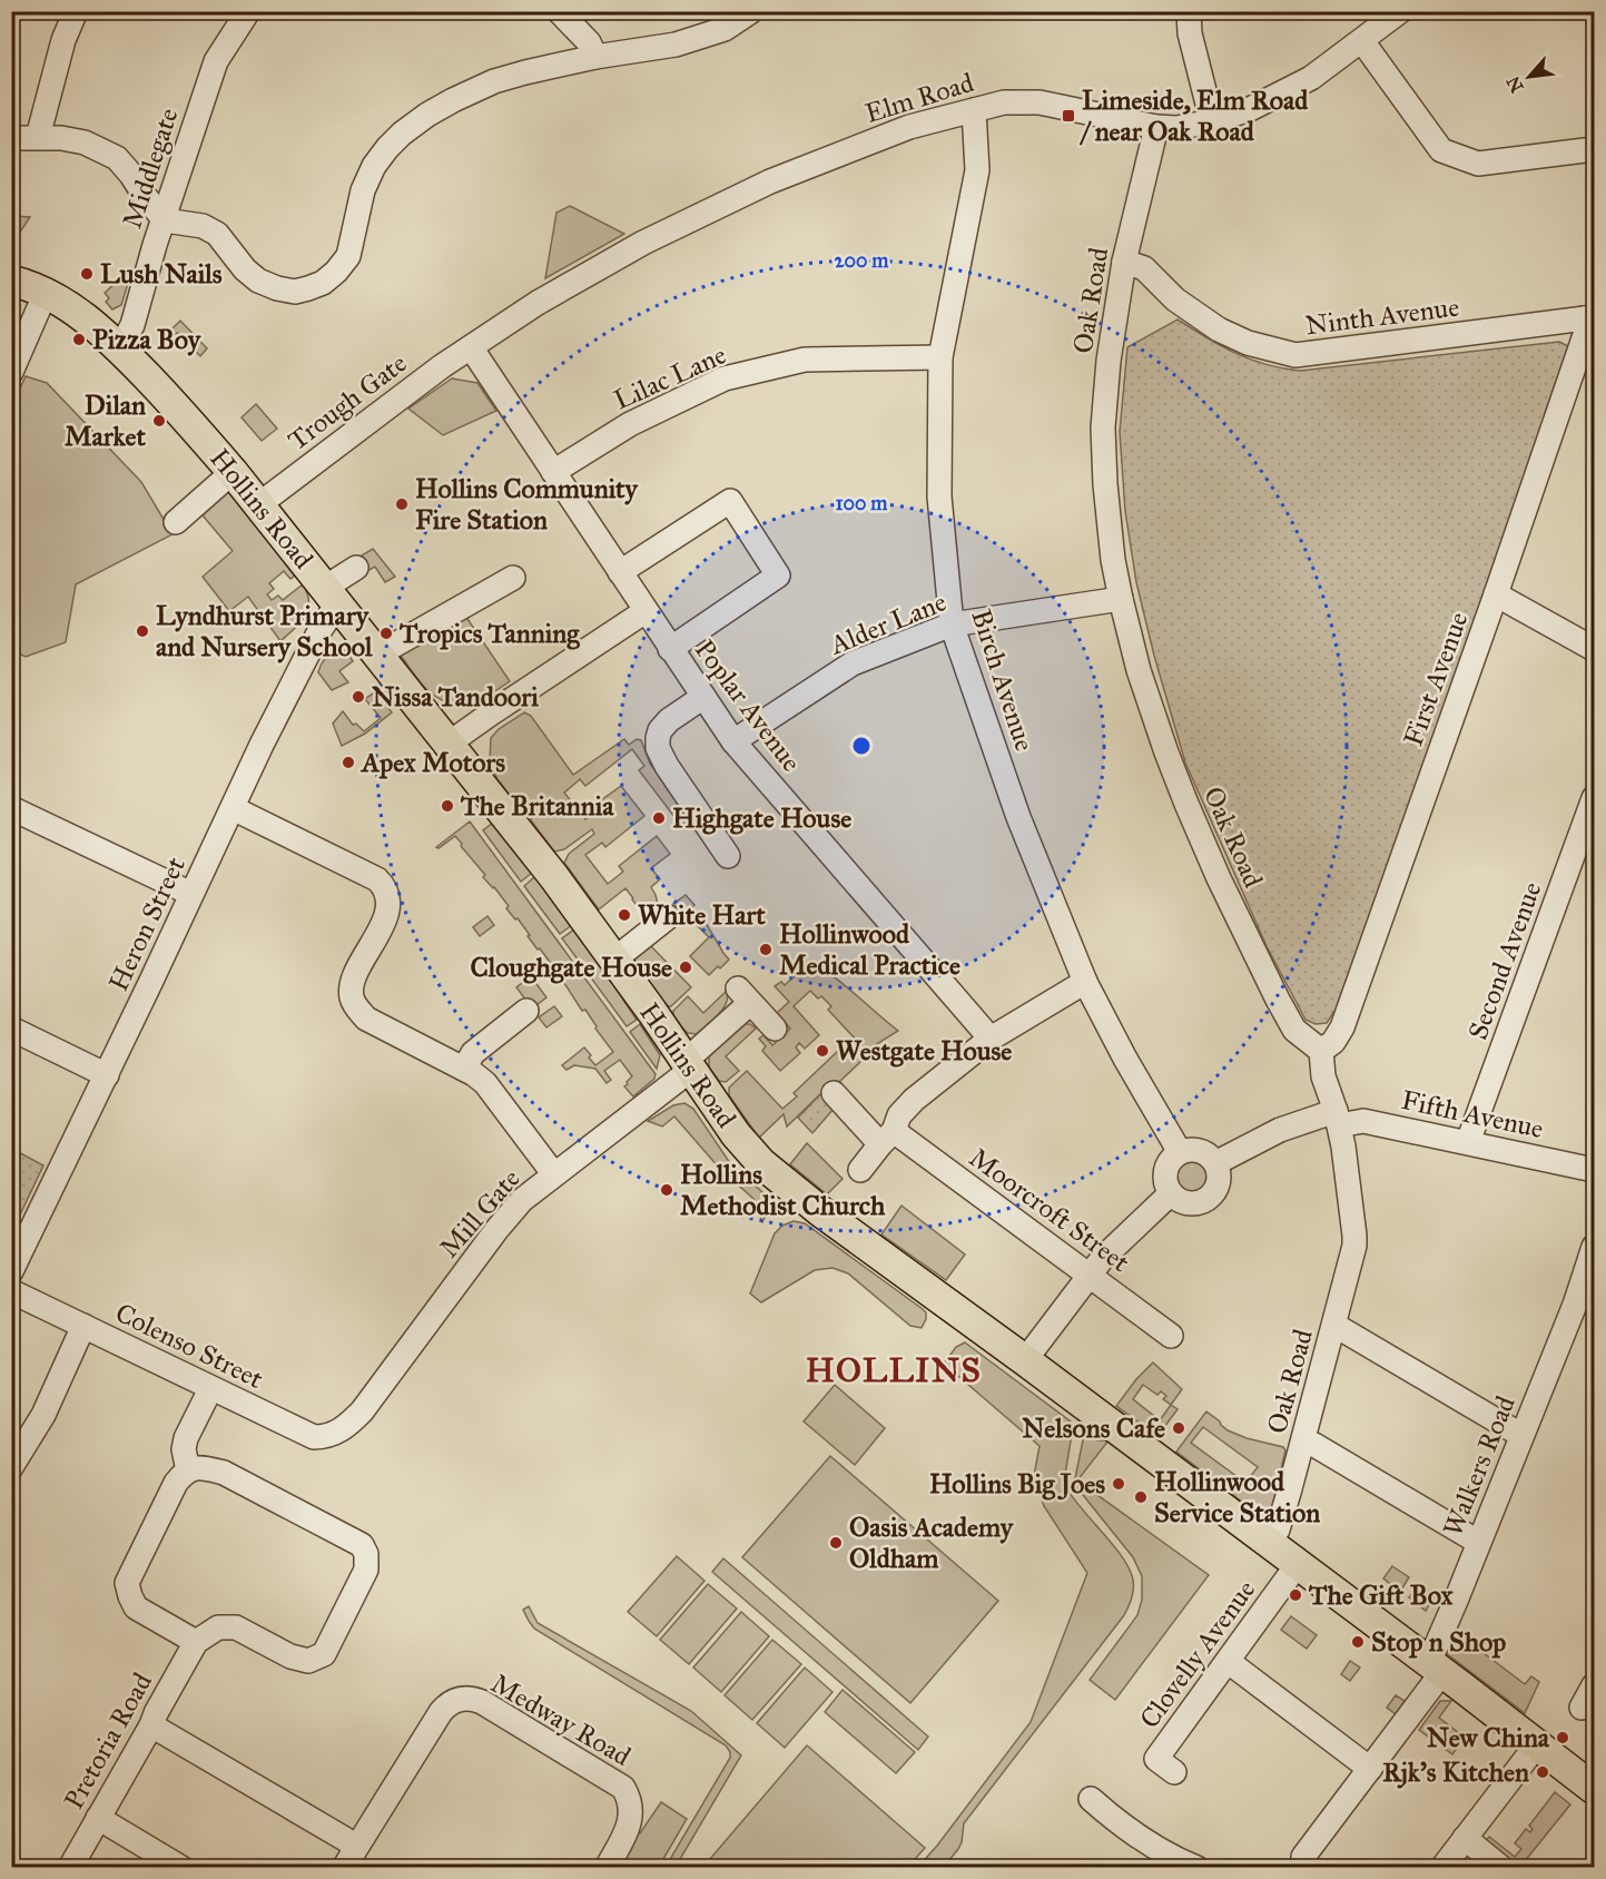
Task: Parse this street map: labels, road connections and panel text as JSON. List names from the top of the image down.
{
  "streets": {
    "main road": ["Hollins Road"],
    "street": [
      "Elm Road",
      "Middlegate",
      "Oak Road",
      "Ninth Avenue",
      "Lilac Lane",
      "Trough Gate",
      "Alder Lane",
      "First Avenue",
      "Birch Avenue",
      "Poplar Avenue",
      "Heron Street",
      "Second Avenue",
      "Fifth Avenue",
      "Moorcroft Street",
      "Mill Gate",
      "Colenso Street",
      "Walkers Road",
      "Clovelly Avenue",
      "Medway Road",
      "Pretoria Road"
    ]
  },
  "crossings": [
    ["Elm Road", "Oak Road"],
    ["Elm Road", "Trough Gate"],
    ["Elm Road", "Birch Avenue"],
    ["Elm Road", "Poplar Avenue"],
    ["Middlegate", "Hollins Road"],
    ["Oak Road", "Ninth Avenue"],
    ["Oak Road", "Hollins Road"],
    ["Oak Road", "Alder Lane"],
    ["Oak Road", "First Avenue"],
    ["Oak Road", "Fifth Avenue"],
    ["Ninth Avenue", "First Avenue"],
    ["Lilac Lane", "Birch Avenue"],
    ["Lilac Lane", "Poplar Avenue"],
    ["Trough Gate", "Hollins Road"],
    ["Trough Gate", "Poplar Avenue"],
    ["Hollins Road", "Heron Street"],
    ["Hollins Road", "Mill Gate"],
    ["Hollins Road", "Walkers Road"],
    ["Hollins Road", "Clovelly Avenue"],
    ["Alder Lane", "Birch Avenue"],
    ["Alder Lane", "Poplar Avenue"],
    ["Birch Avenue", "Fifth Avenue"],
    ["Second Avenue", "Fifth Avenue"],
    ["Mill Gate", "Colenso Street"]
  ],
  "districts": ["HOLLINS"],
  "places": {
    "transit": ["Limeside, Elm Road / near Oak Road"],
    "other": [
      "Lush Nails",
      "Pizza Boy",
      "Dilan Market",
      "Hollins Community Fire Station",
      "Lyndhurst Primary and Nursery School",
      "Tropics Tanning",
      "Nissa Tandoori",
      "Apex Motors",
      "The Britannia",
      "Highgate House",
      "White Hart",
      "Hollinwood Medical Practice",
      "Cloughgate House",
      "Westgate House",
      "Hollins Methodist Church",
      "Nelsons Cafe",
      "Hollins Big Joes",
      "Hollinwood Service Station",
      "Oasis Academy Oldham",
      "The Gift Box",
      "Stop n Shop",
      "New China",
      "Rjk's Kitchen"
    ]
  },
  "north": "bottom left",
  "rings": ["200 m", "100 m"]
}
